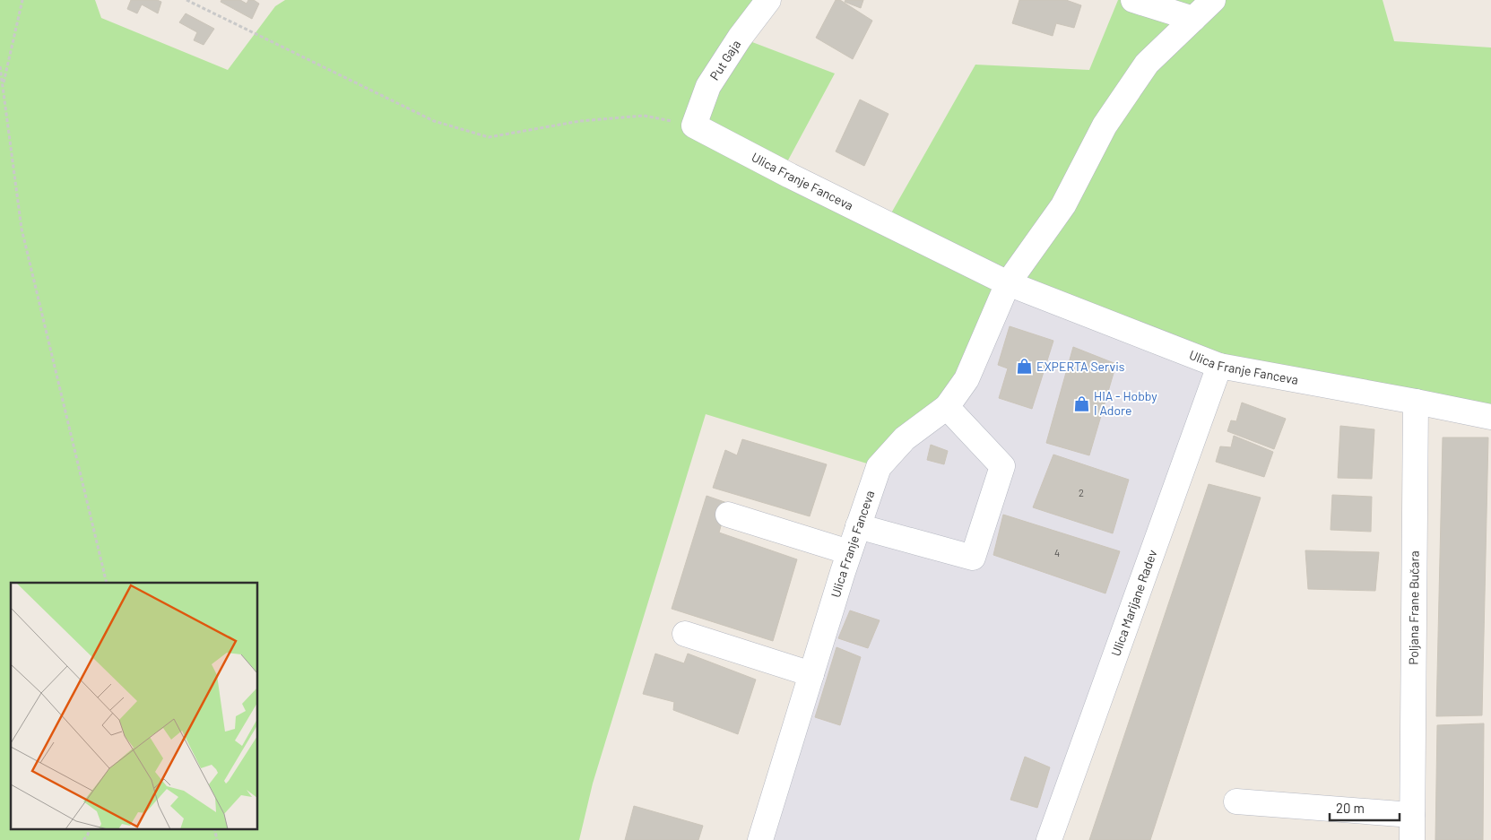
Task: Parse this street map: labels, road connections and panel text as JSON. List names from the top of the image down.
{
  "streets": {
    "street": [
      "Put Gaja",
      "Ulica Franje Fanceva",
      "Ulica Marijane Radev",
      "Poljana Frane Bučara"
    ]
  },
  "crossings": [
    ["Put Gaja", "Ulica Franje Fanceva"],
    ["Ulica Franje Fanceva", "Ulica Marijane Radev"],
    ["Ulica Franje Fanceva", "Poljana Frane Bučara"]
  ],
  "places": {
    "shop": ["EXPERTA Servis", "HIA - Hobby I Adore"]
  },
  "house_numbers": ["2", "4"],
  "scale_bar": "20 m"
}
